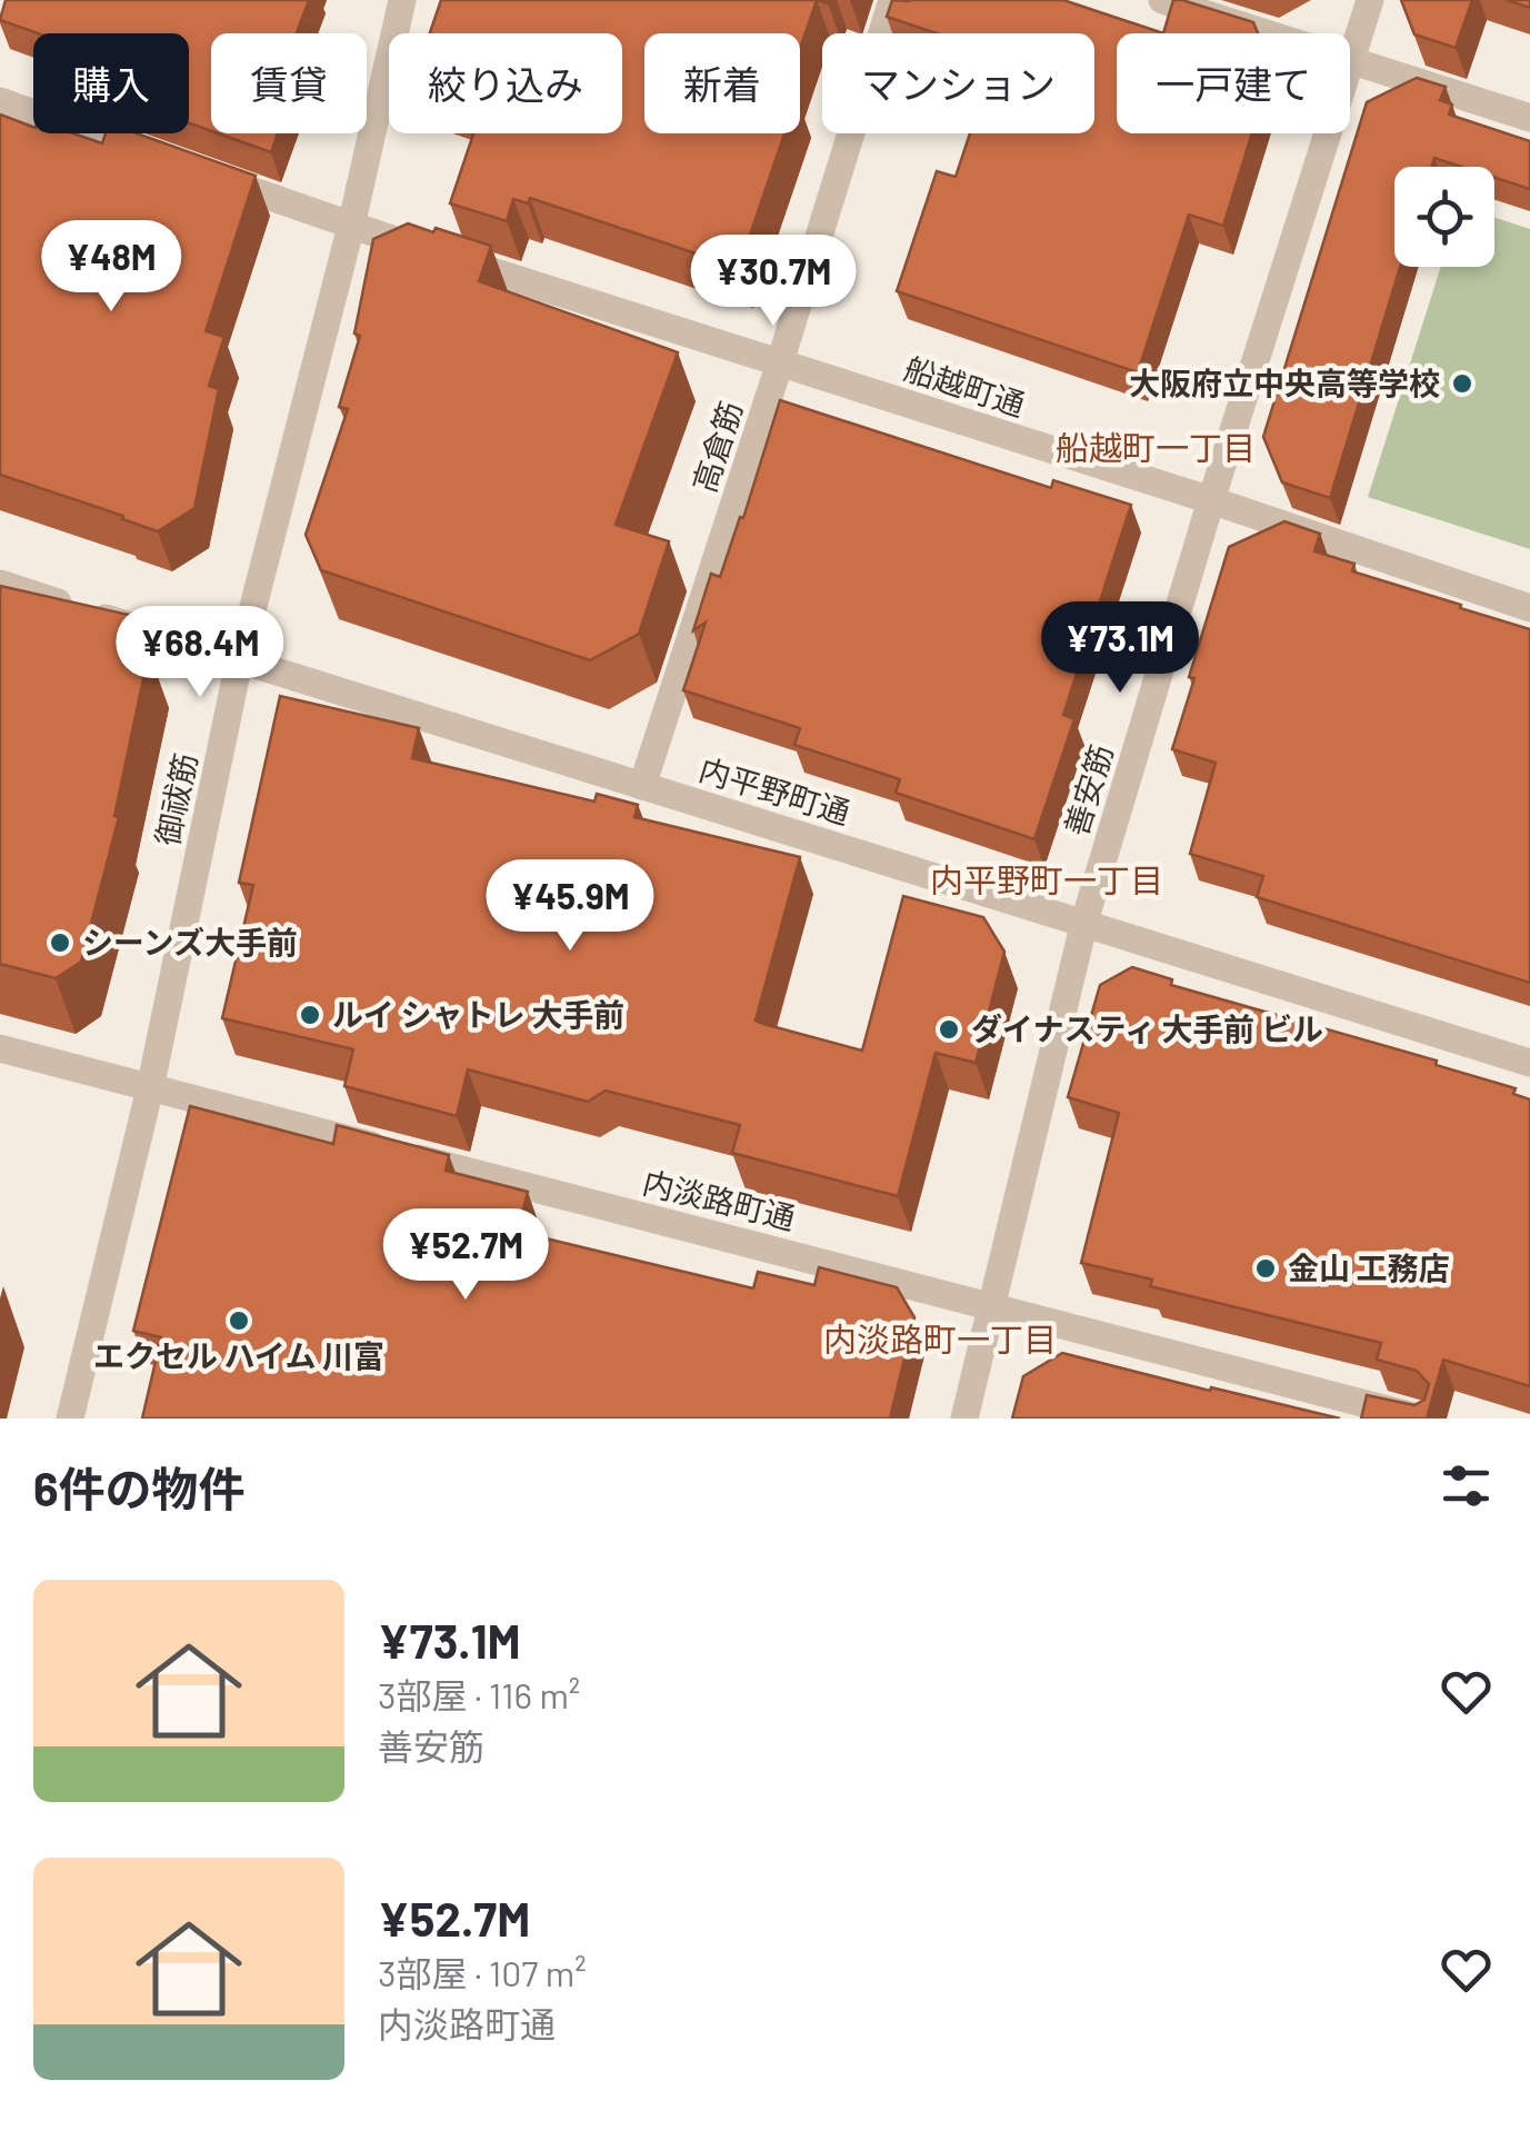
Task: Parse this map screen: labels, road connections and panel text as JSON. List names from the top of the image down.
{
  "streets": {
    "street": [
      "船越町通",
      "高倉筋",
      "善安筋",
      "内平野町通",
      "御祓筋",
      "内淡路町通"
    ]
  },
  "crossings": [
    ["船越町通", "高倉筋"],
    ["船越町通", "善安筋"],
    ["船越町通", "御祓筋"],
    ["高倉筋", "内平野町通"],
    ["善安筋", "内平野町通"],
    ["善安筋", "内淡路町通"],
    ["内平野町通", "御祓筋"],
    ["御祓筋", "内淡路町通"]
  ],
  "districts": ["船越町一丁目", "内平野町一丁目", "内淡路町一丁目"],
  "places": [
    "大阪府立中央高等学校",
    "シーンズ大手前",
    "ルイ シャトレ 大手前",
    "ダイナスティ 大手前 ビル",
    "金山 工務店",
    "エクセル ハイム 川富"
  ],
  "page": {
    "chip": [
      "購入",
      "賃貸",
      "絞り込み",
      "新着",
      "マンション",
      "一戸建て"
    ],
    "price": [
      "¥48M",
      "¥30.7M",
      "¥73.1M",
      "¥68.4M",
      "¥45.9M",
      "¥52.7M"
    ],
    "heading": "6件の物件",
    "list": [
      {
        "name": "¥73.1M",
        "note": "3部屋 · 116 m² · 善安筋"
      },
      {
        "name": "¥52.7M",
        "note": "3部屋 · 107 m² · 内淡路町通"
      }
    ]
  }
}
